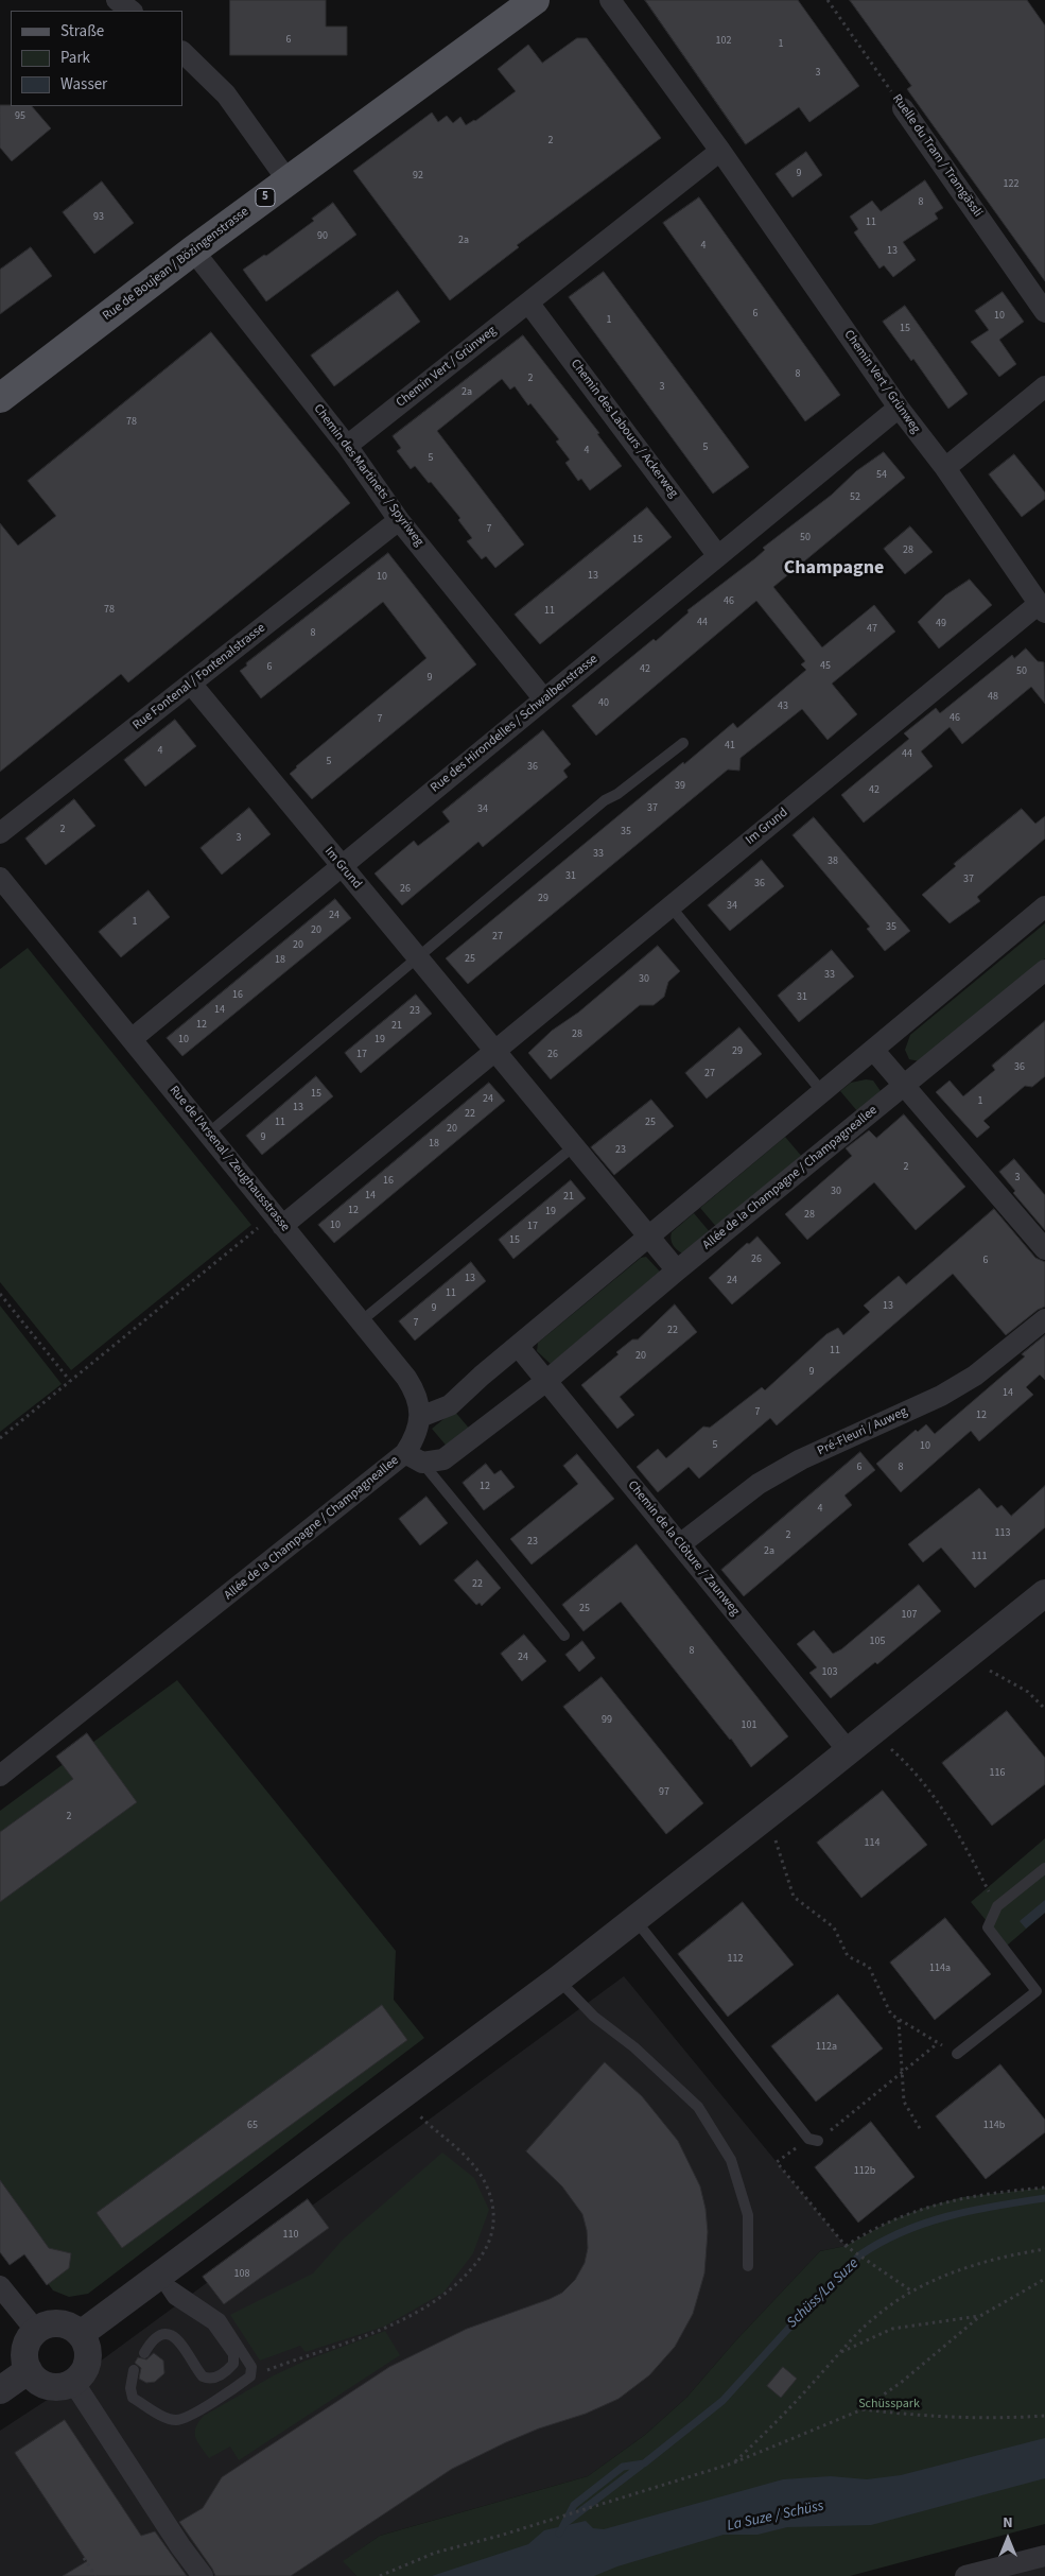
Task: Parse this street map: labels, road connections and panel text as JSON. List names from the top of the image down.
{
  "streets": {
    "main road": ["5", "Rue de Boujean / Bözingenstrasse"],
    "street": [
      "Ruelle du Tram / Tramgässli",
      "Chemin Vert / Grünweg",
      "Chemin des Labours / Ackerweg",
      "Chemin des Martinets / Spyriweg",
      "Rue Fontenal / Fontenalstrasse",
      "Rue des Hirondelles / Schwalbenstrasse",
      "Im Grund",
      "Rue de l'Arsenal / Zeughausstrasse",
      "Allée de la Champagne / Champagneallee",
      "Pré-Fleuri / Auweg",
      "Chemin de la Clôture / Zaunweg"
    ]
  },
  "crossings": [
    ["Rue de Boujean / Bözingenstrasse", "Chemin des Martinets / Spyriweg"],
    ["Chemin Vert / Grünweg", "Chemin des Labours / Ackerweg"],
    ["Chemin Vert / Grünweg", "Chemin des Martinets / Spyriweg"],
    ["Chemin Vert / Grünweg", "Rue des Hirondelles / Schwalbenstrasse"],
    ["Chemin Vert / Grünweg", "Im Grund"],
    ["Chemin des Labours / Ackerweg", "Rue des Hirondelles / Schwalbenstrasse"],
    ["Chemin des Martinets / Spyriweg", "Rue Fontenal / Fontenalstrasse"],
    ["Chemin des Martinets / Spyriweg", "Rue des Hirondelles / Schwalbenstrasse"],
    ["Rue Fontenal / Fontenalstrasse", "Im Grund"],
    ["Rue des Hirondelles / Schwalbenstrasse", "Im Grund"],
    ["Rue des Hirondelles / Schwalbenstrasse", "Rue de l'Arsenal / Zeughausstrasse"],
    ["Im Grund", "Rue de l'Arsenal / Zeughausstrasse"],
    ["Rue de l'Arsenal / Zeughausstrasse", "Allée de la Champagne / Champagneallee"],
    ["Allée de la Champagne / Champagneallee", "Chemin de la Clôture / Zaunweg"],
    ["Pré-Fleuri / Auweg", "Chemin de la Clôture / Zaunweg"]
  ],
  "districts": ["Champagne"],
  "water": ["Schüss/La Suze", "La Suze / Schüss"],
  "parks": ["Schüsspark"],
  "house_numbers": [
    "6",
    "102",
    "1",
    "3",
    "95",
    "2",
    "9",
    "92",
    "122",
    "8",
    "93",
    "11",
    "90",
    "2a",
    "4",
    "13",
    "6",
    "10",
    "1",
    "15",
    "8",
    "2",
    "3",
    "2a",
    "78",
    "5",
    "4",
    "5",
    "54",
    "52",
    "7",
    "50",
    "15",
    "28",
    "13",
    "10",
    "46",
    "78",
    "11",
    "44",
    "49",
    "47",
    "8",
    "45",
    "6",
    "42",
    "50",
    "9",
    "48",
    "40",
    "43",
    "46",
    "7",
    "41",
    "4",
    "44",
    "5",
    "36",
    "39",
    "42",
    "37",
    "34",
    "2",
    "35",
    "3",
    "33",
    "38",
    "31",
    "37",
    "36",
    "26",
    "29",
    "34",
    "24",
    "1",
    "35",
    "20",
    "27",
    "20",
    "25",
    "18",
    "33",
    "30",
    "16",
    "31",
    "14",
    "23",
    "12",
    "21",
    "28",
    "10",
    "19",
    "29",
    "17",
    "26",
    "36",
    "27",
    "15",
    "24",
    "1",
    "13",
    "22",
    "11",
    "25",
    "20",
    "9",
    "18",
    "23",
    "2",
    "3",
    "16",
    "30",
    "14",
    "21",
    "12",
    "19",
    "28",
    "10",
    "17",
    "15",
    "26",
    "6",
    "13",
    "24",
    "11",
    "13",
    "9",
    "7",
    "22",
    "11",
    "20",
    "9",
    "14",
    "7",
    "12",
    "5",
    "10",
    "6",
    "8",
    "12",
    "4",
    "113",
    "2",
    "23",
    "2a",
    "111",
    "22",
    "25",
    "107",
    "105",
    "8",
    "24",
    "103",
    "99",
    "101",
    "116",
    "97",
    "2",
    "114",
    "112",
    "114a",
    "112a",
    "65",
    "114b",
    "112b",
    "110",
    "108"
  ],
  "legend": ["Straße", "Park", "Wasser"],
  "north": "top"
}
